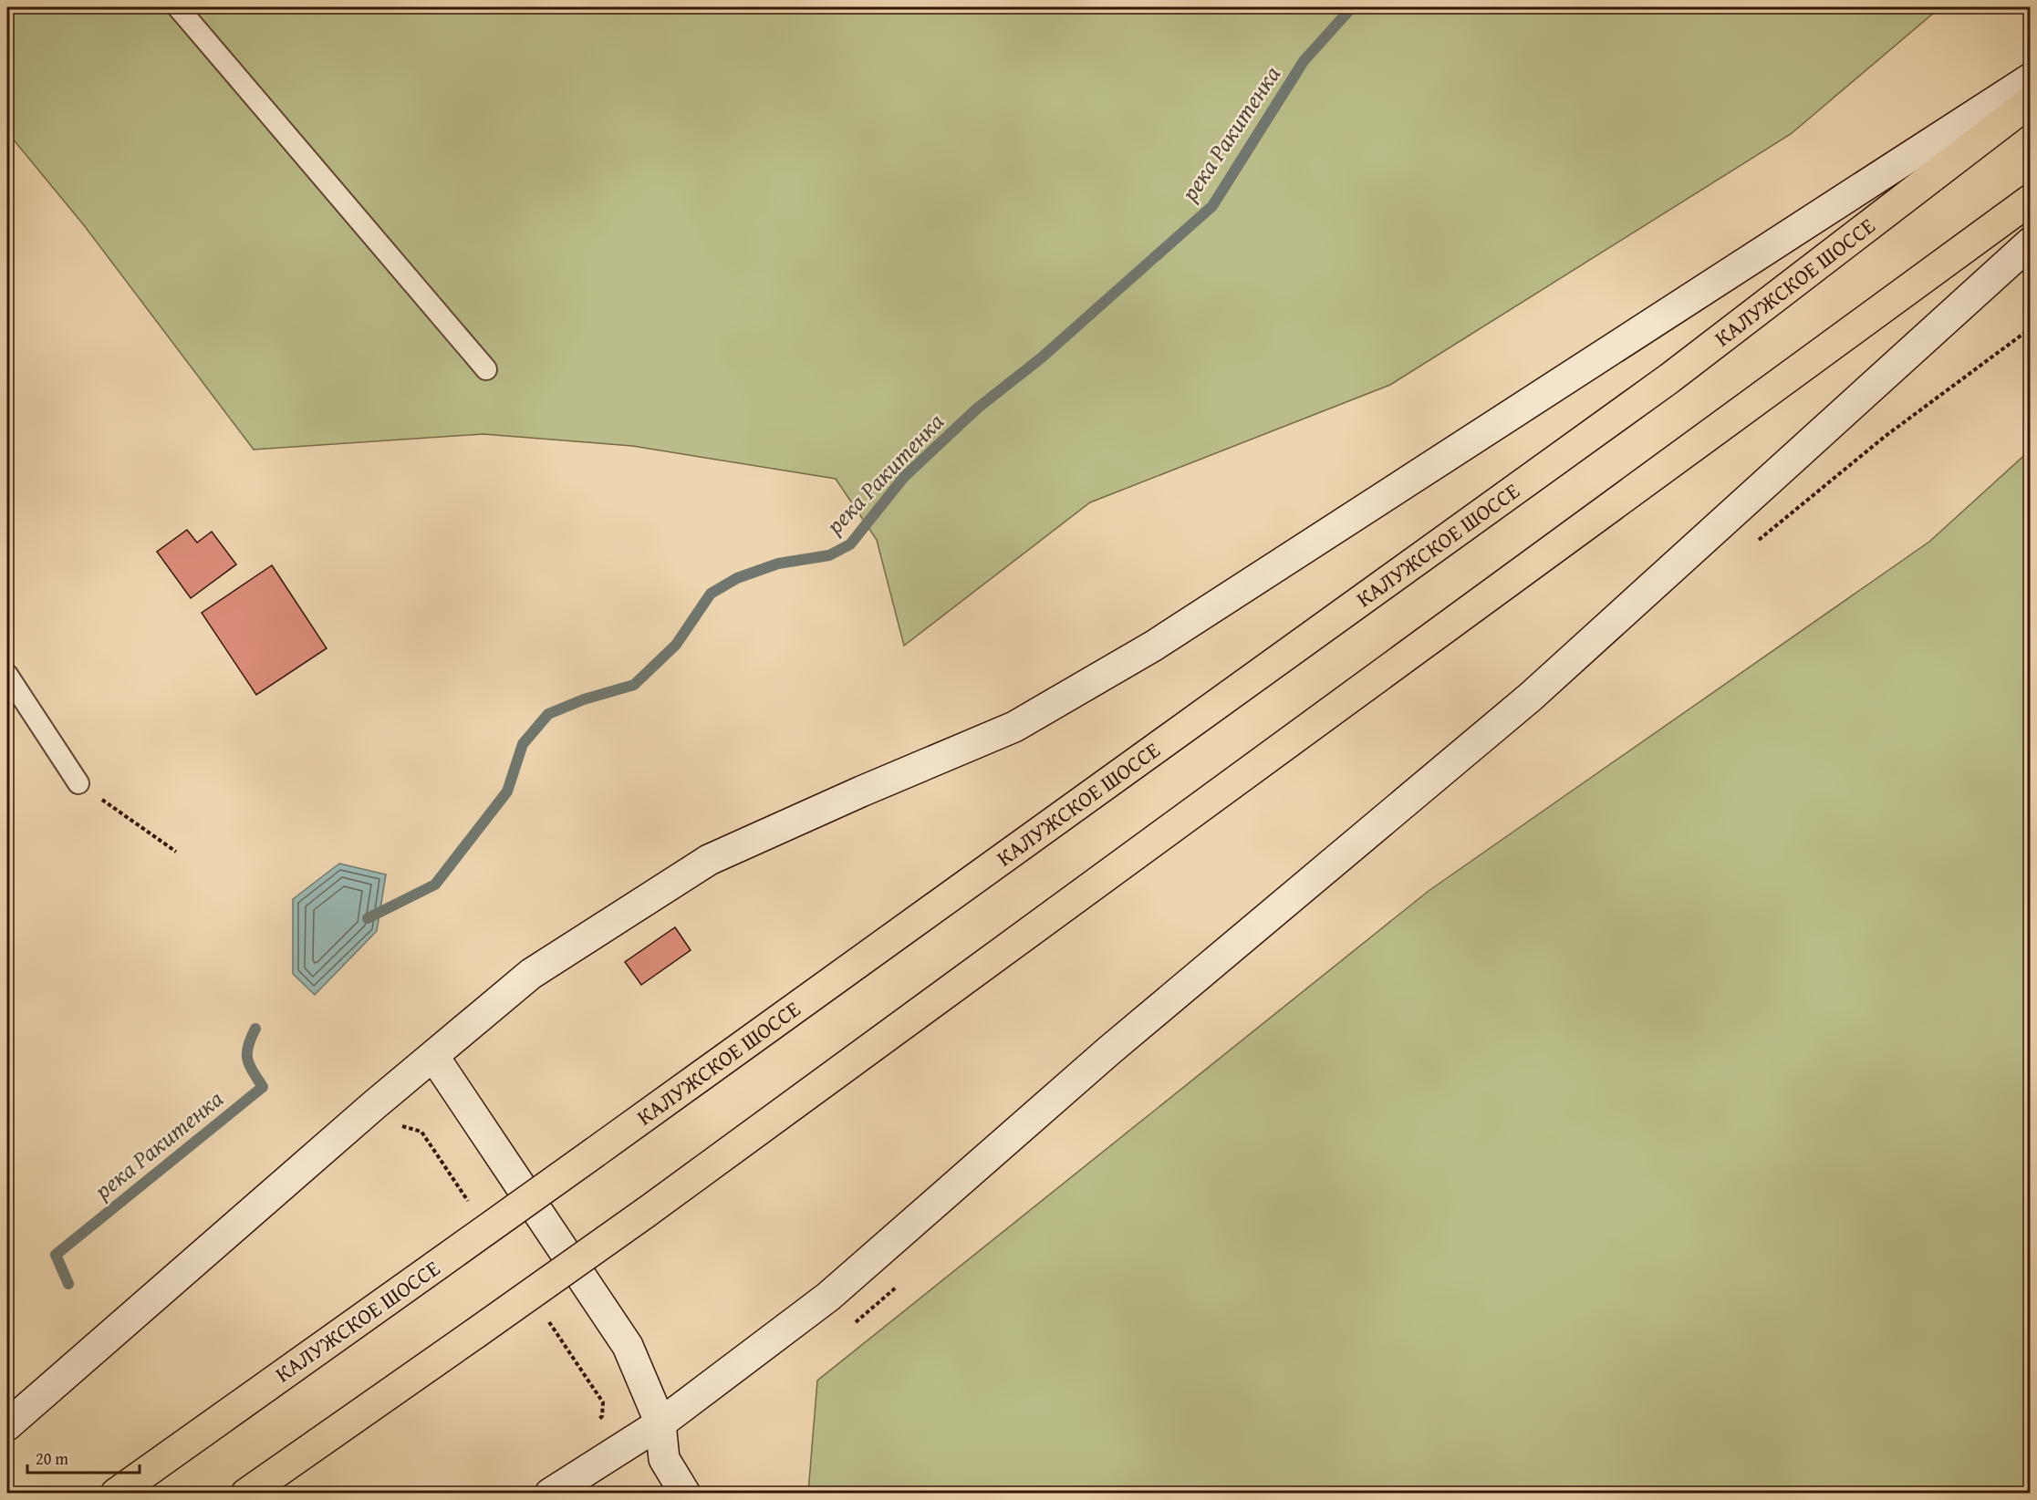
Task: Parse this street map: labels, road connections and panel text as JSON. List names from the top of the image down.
{
  "streets": {
    "highway": ["КАЛУЖСКОЕ ШОССЕ"]
  },
  "water": ["река Ракитенка"],
  "scale_bar": "20 m"
}
